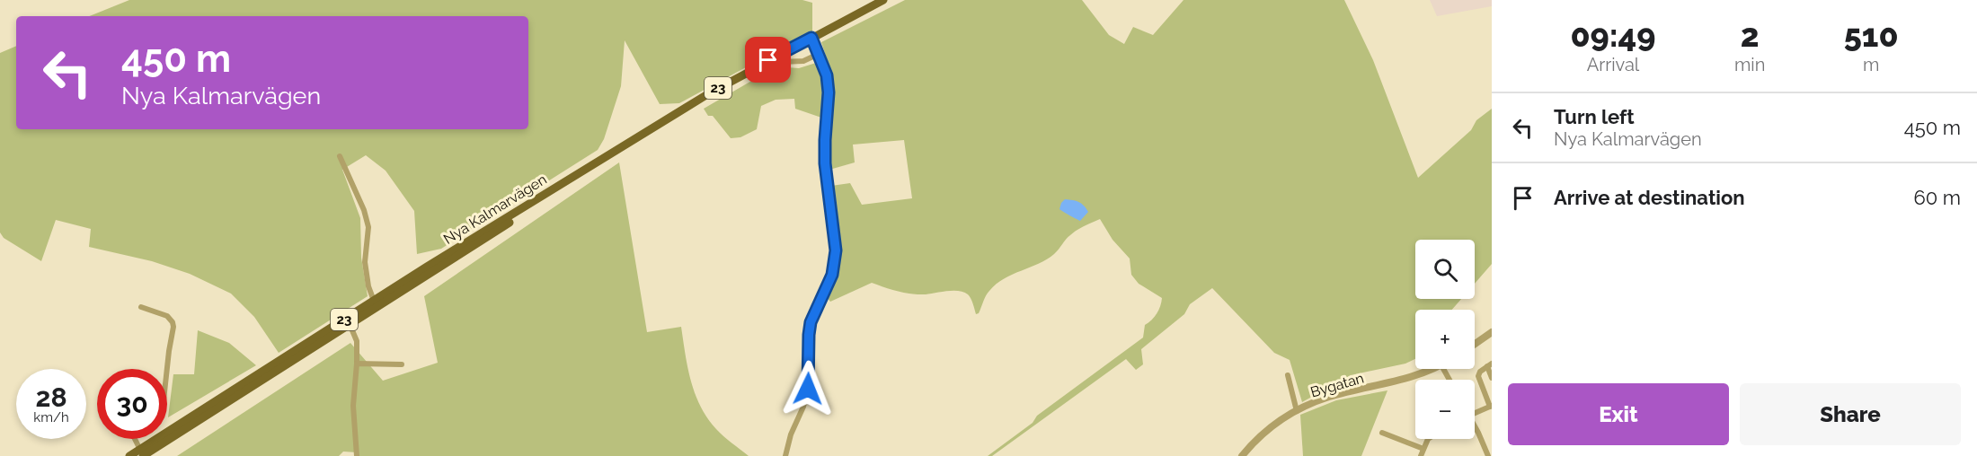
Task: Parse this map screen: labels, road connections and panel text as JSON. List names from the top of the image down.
{
  "streets": {
    "main road": ["23", "Nya Kalmarvägen"],
    "street": ["Bygatan"]
  },
  "page": {
    "eta": [
      "09:49",
      "Arrival",
      "2",
      "min",
      "510",
      "m"
    ],
    "turn": ["450 m", "Nya Kalmarvägen"],
    "list": [
      {
        "name": "Turn left",
        "note": "Nya Kalmarvägen",
        "value": "450 m"
      },
      {
        "name": "Arrive at destination",
        "value": "60 m"
      }
    ],
    "map_buttons": ["+", "−"],
    "speed": "28 km/h",
    "limit": "30",
    "buttons": ["Exit", "Share"]
  }
}
